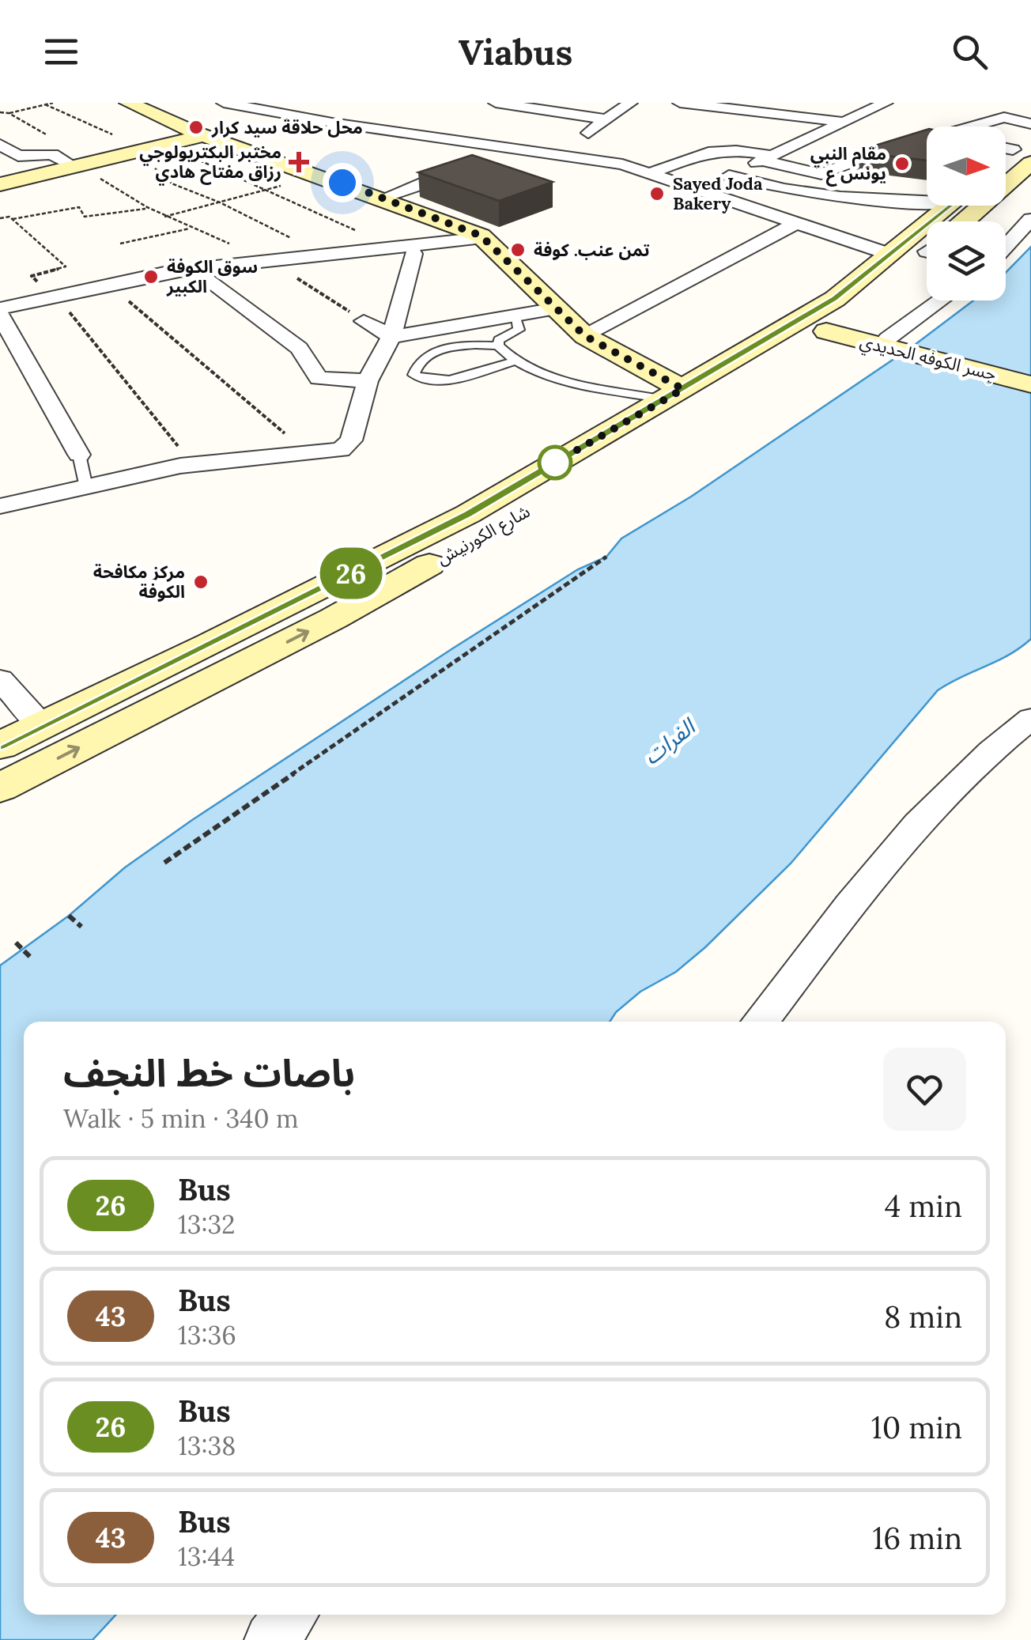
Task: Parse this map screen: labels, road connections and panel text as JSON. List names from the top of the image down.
{
  "streets": {
    "street": ["جسر الکوفه الحديدي", "شارع الكورنيش"]
  },
  "crossings": [
    ["جسر الکوفه الحديدي", "شارع الكورنيش"]
  ],
  "water": ["الفرات"],
  "places": {
    "other": [
      "محل حلاقة سيد كرار",
      "مقام النبي يونس ع",
      "Sayed Joda Bakery",
      "تمن عنب. كوفة",
      "سوق الكوفة الكبير",
      "مركز مكافحة الكوفة"
    ],
    "health": ["مختبر البكتريولوجي رزاق مفتاح هادي"]
  },
  "lines": ["bus line 26"],
  "north": "right",
  "page": {
    "header": "Viabus",
    "on_map": "26",
    "heading": ["باصات خط النجف", "Walk · 5 min · 340 m"],
    "list": [
      {
        "mark": "26",
        "name": "Bus",
        "note": "13:32",
        "value": "4 min"
      },
      {
        "mark": "43",
        "name": "Bus",
        "note": "13:36",
        "value": "8 min"
      },
      {
        "mark": "26",
        "name": "Bus",
        "note": "13:38",
        "value": "10 min"
      },
      {
        "mark": "43",
        "name": "Bus",
        "note": "13:44",
        "value": "16 min"
      }
    ]
  }
}
